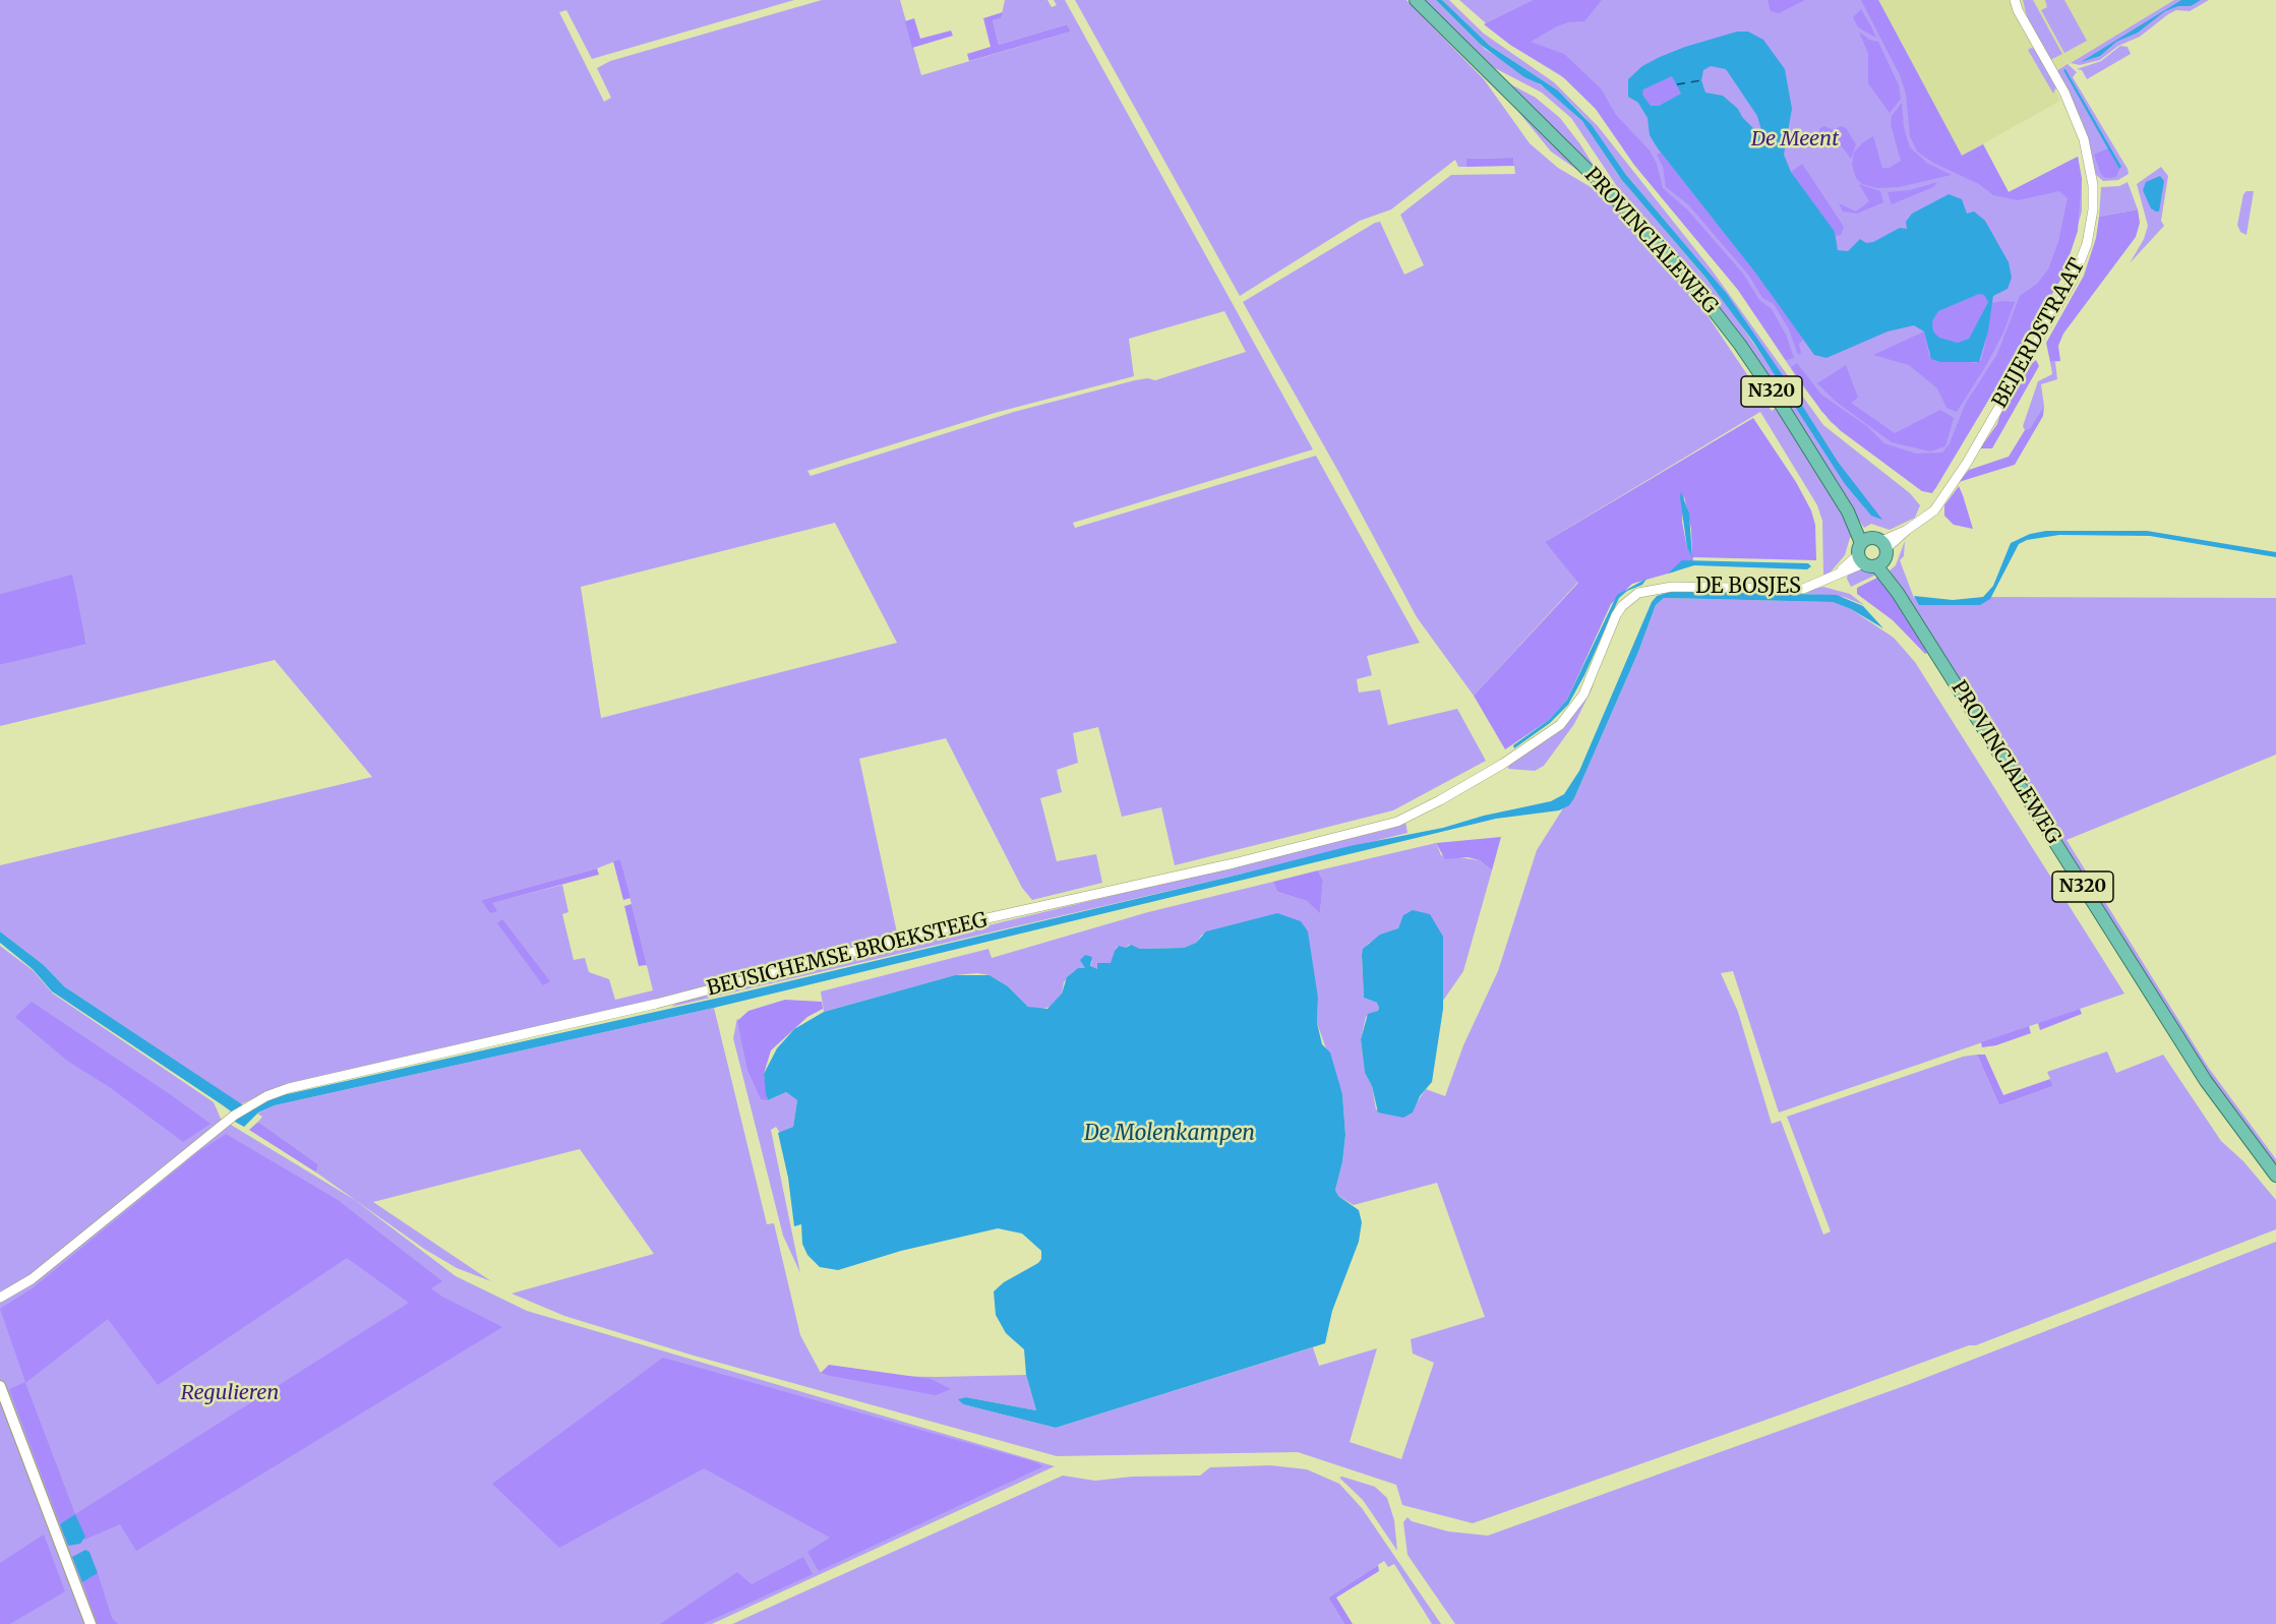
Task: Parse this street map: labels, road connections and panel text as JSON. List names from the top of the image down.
{
  "streets": {
    "highway": ["PROVINCIALEWEG", "N320"],
    "street": ["BEIJERDSTRAAT", "DE BOSJES", "BEUSICHEMSE BROEKSTEEG"]
  },
  "crossings": [
    ["PROVINCIALEWEG", "BEIJERDSTRAAT"],
    ["PROVINCIALEWEG", "DE BOSJES"],
    ["BEIJERDSTRAAT", "DE BOSJES"],
    ["DE BOSJES", "BEUSICHEMSE BROEKSTEEG"]
  ],
  "water": ["De Molenkampen"],
  "parks": ["De Meent", "Regulieren"]
}
